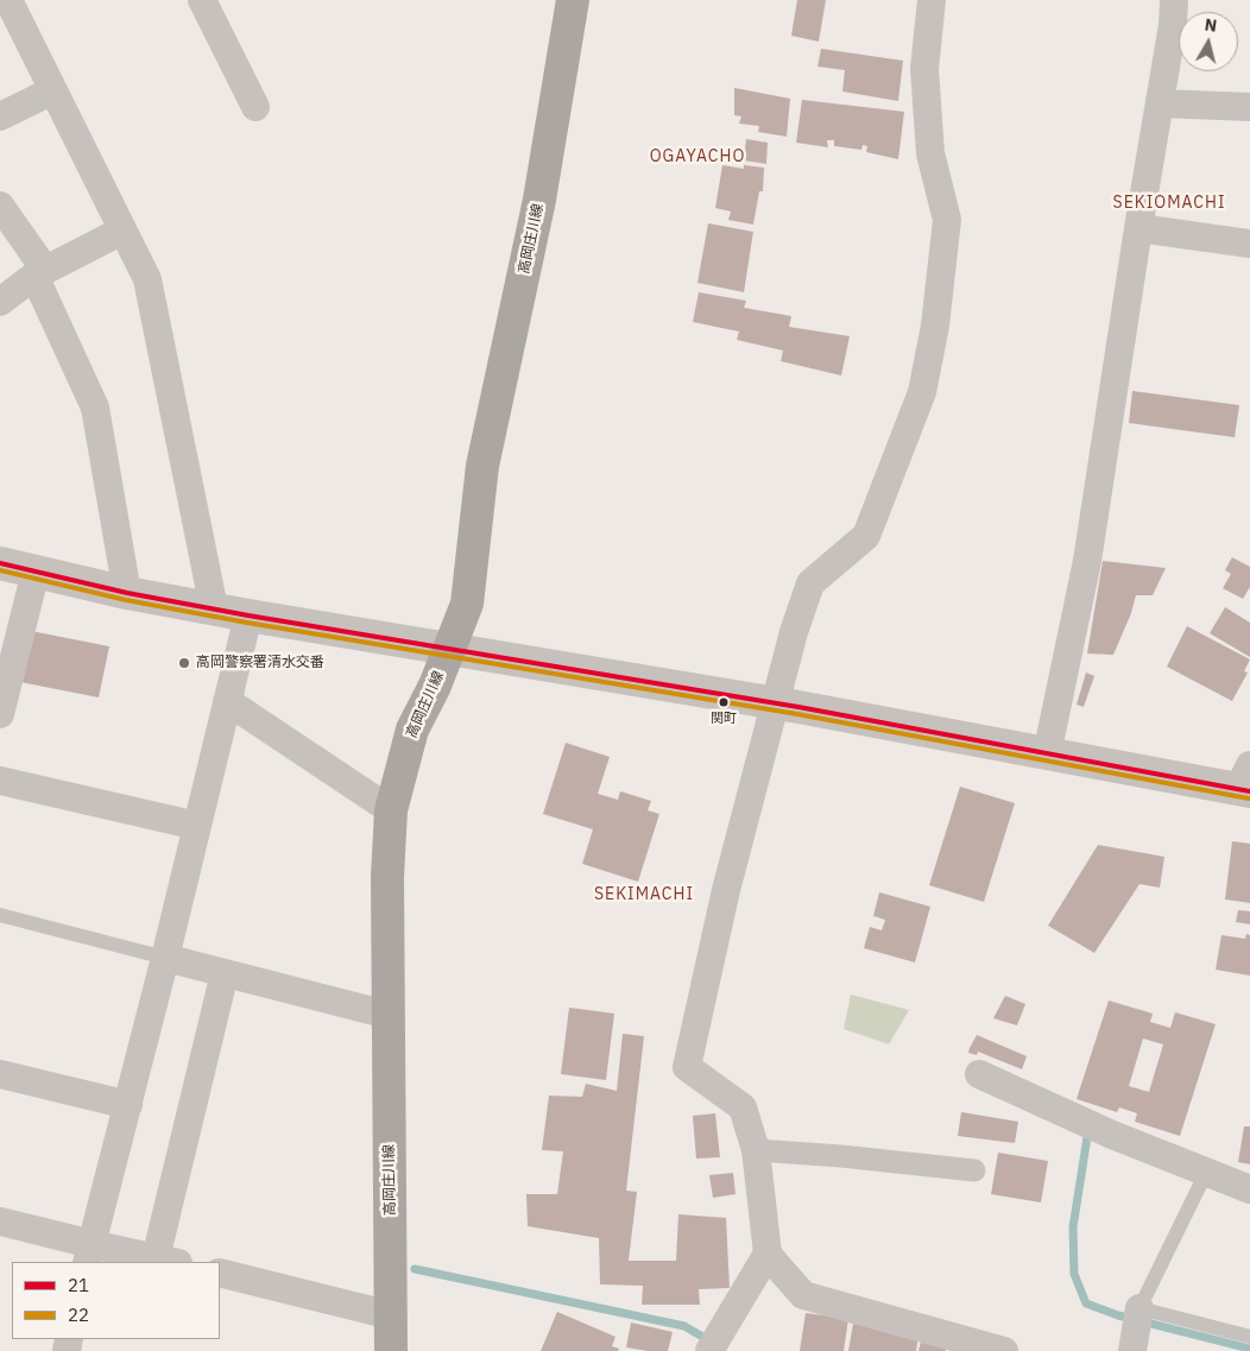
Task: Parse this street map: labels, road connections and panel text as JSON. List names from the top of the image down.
{
  "streets": {
    "main road": ["高岡庄川線"]
  },
  "districts": ["OGAYACHO", "SEKIOMACHI", "SEKIMACHI"],
  "places": ["高岡警察署清水交番", "関町"],
  "lines": ["transit line 21", "transit line 22"],
  "legend": ["21", "22"],
  "north": "top"
}
